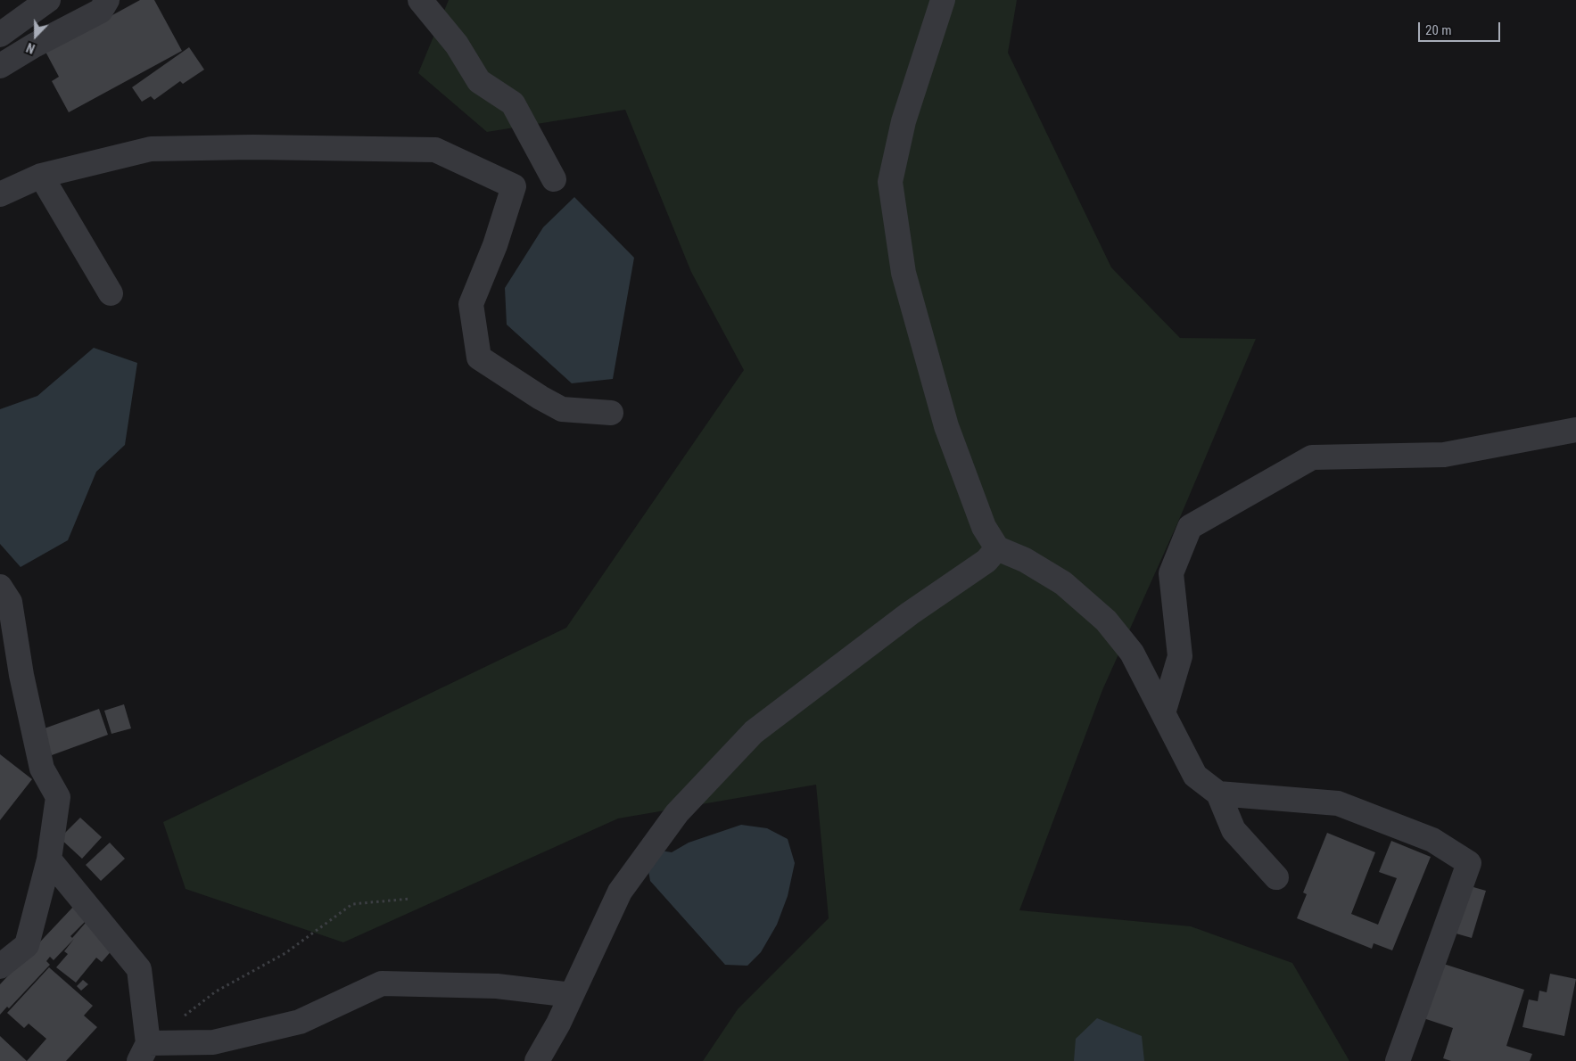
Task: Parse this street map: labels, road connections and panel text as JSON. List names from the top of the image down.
{
  "scale_bar": "20 m",
  "north": "bottom"
}
